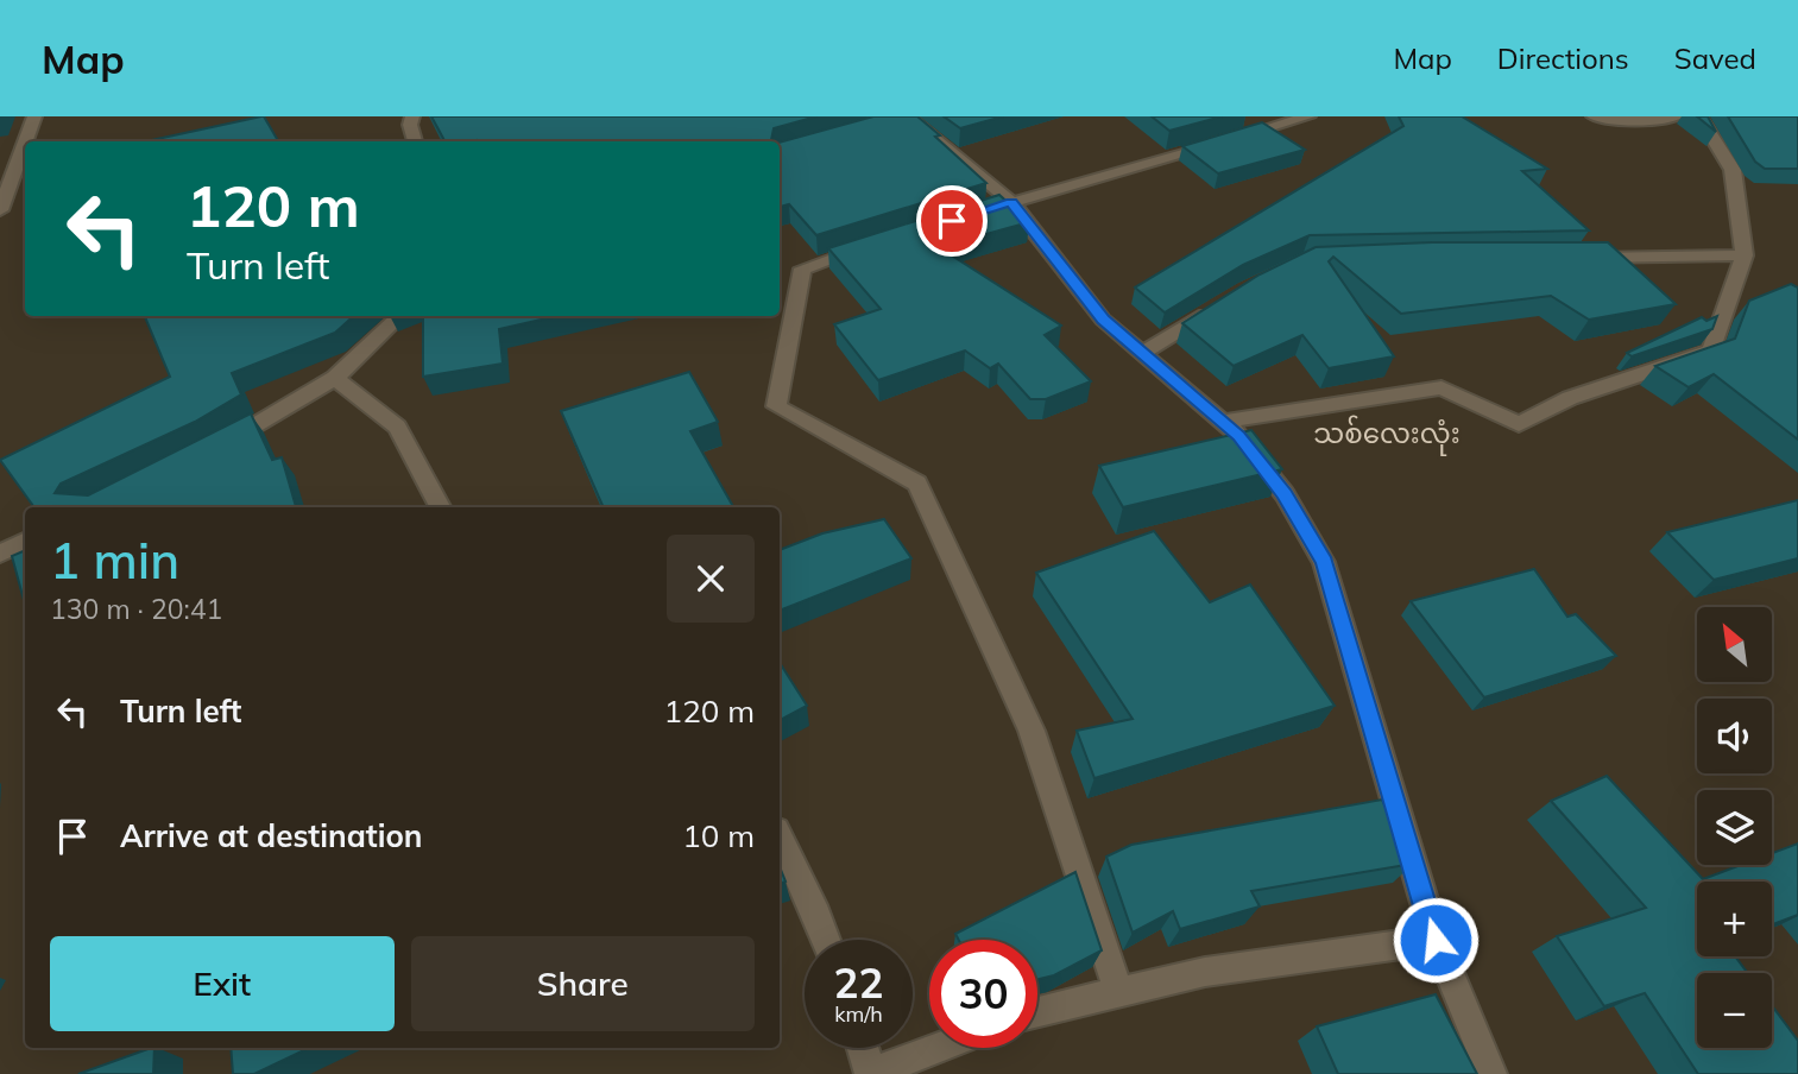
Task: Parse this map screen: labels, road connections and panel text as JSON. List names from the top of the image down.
{
  "districts": ["သစ်လေးလုံး"],
  "north": "top left",
  "page": {
    "header": "Map",
    "nav": ["Map", "Directions", "Saved"],
    "turn": ["120 m", "Turn left"],
    "heading": ["1 min", "130 m · 20:41"],
    "map_buttons": ["+", "−"],
    "list": [
      {
        "name": "Turn left",
        "value": "120 m"
      },
      {
        "name": "Arrive at destination",
        "value": "10 m"
      }
    ],
    "buttons": ["Exit", "Share"],
    "speed": "22 km/h",
    "limit": "30"
  }
}
